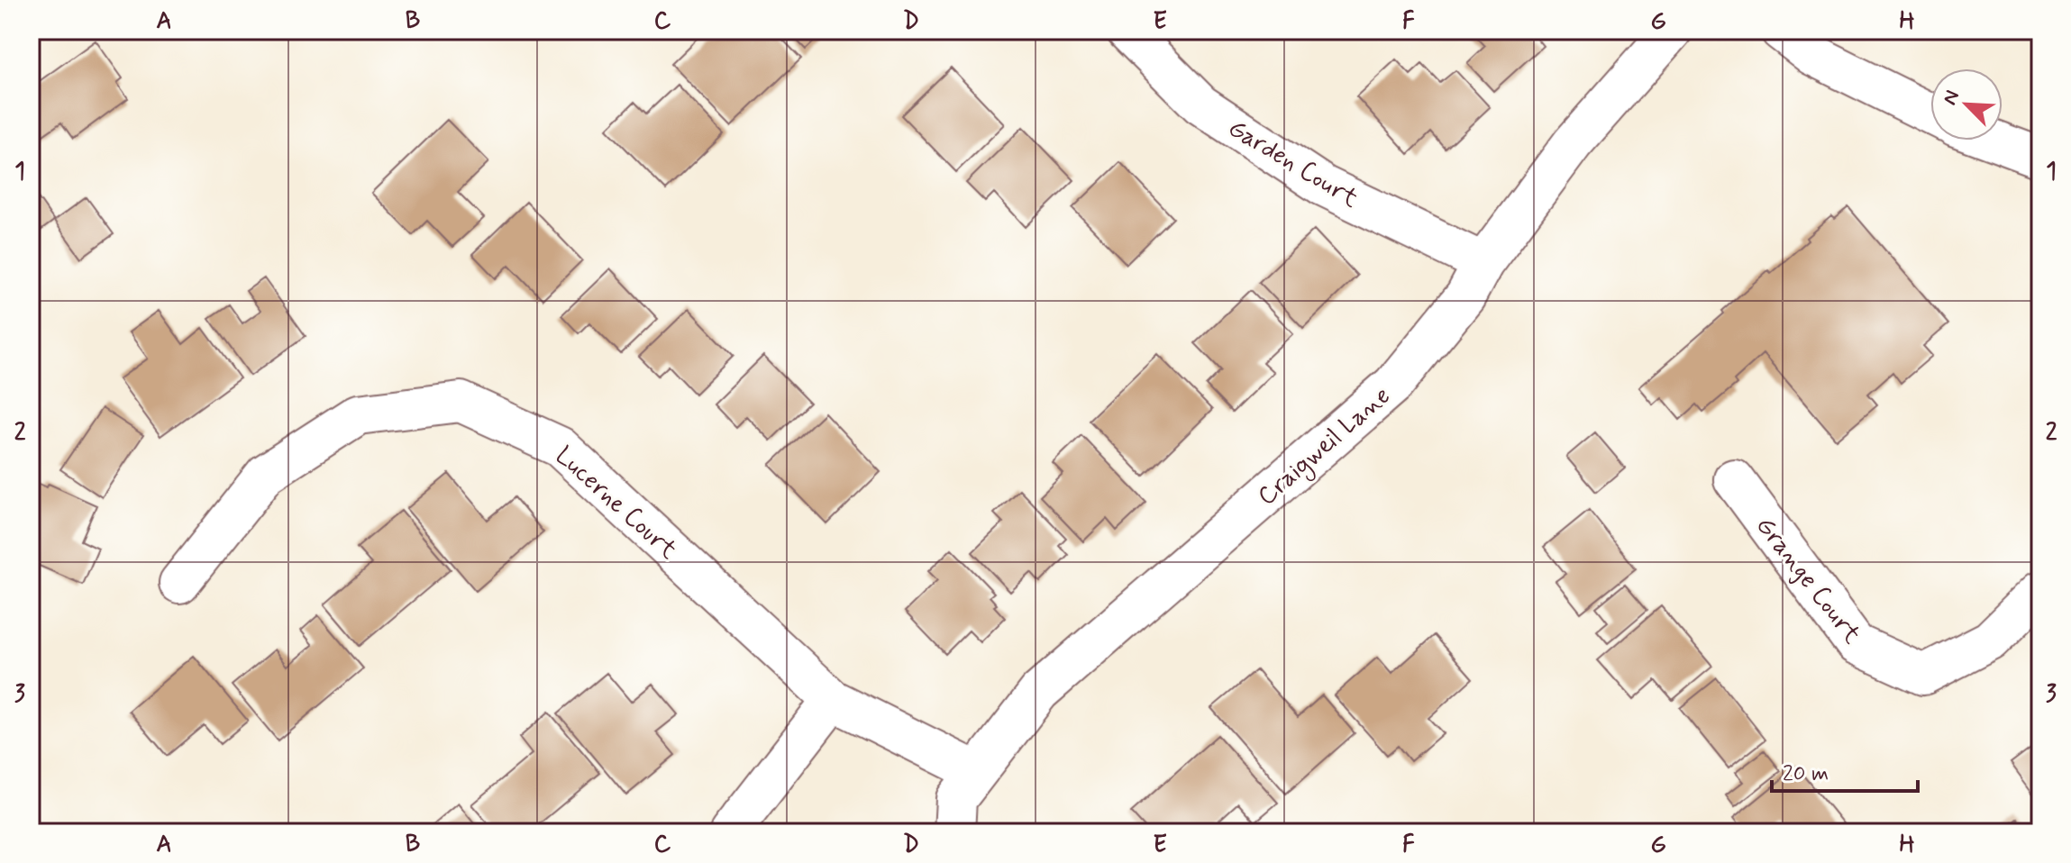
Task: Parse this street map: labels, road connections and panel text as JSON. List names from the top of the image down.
{
  "streets": {
    "street": [
      "Garden Court",
      "Craigweil Lane",
      "Lucerne Court",
      "Grange Court"
    ]
  },
  "crossings": [
    ["Garden Court", "Craigweil Lane"],
    ["Craigweil Lane", "Lucerne Court"]
  ],
  "scale_bar": "20 m",
  "north": "top left",
  "grid": {
    "columns": [
      "A",
      "B",
      "C",
      "D",
      "E",
      "F",
      "G",
      "H"
    ],
    "rows": ["1", "2", "3"]
  }
}
